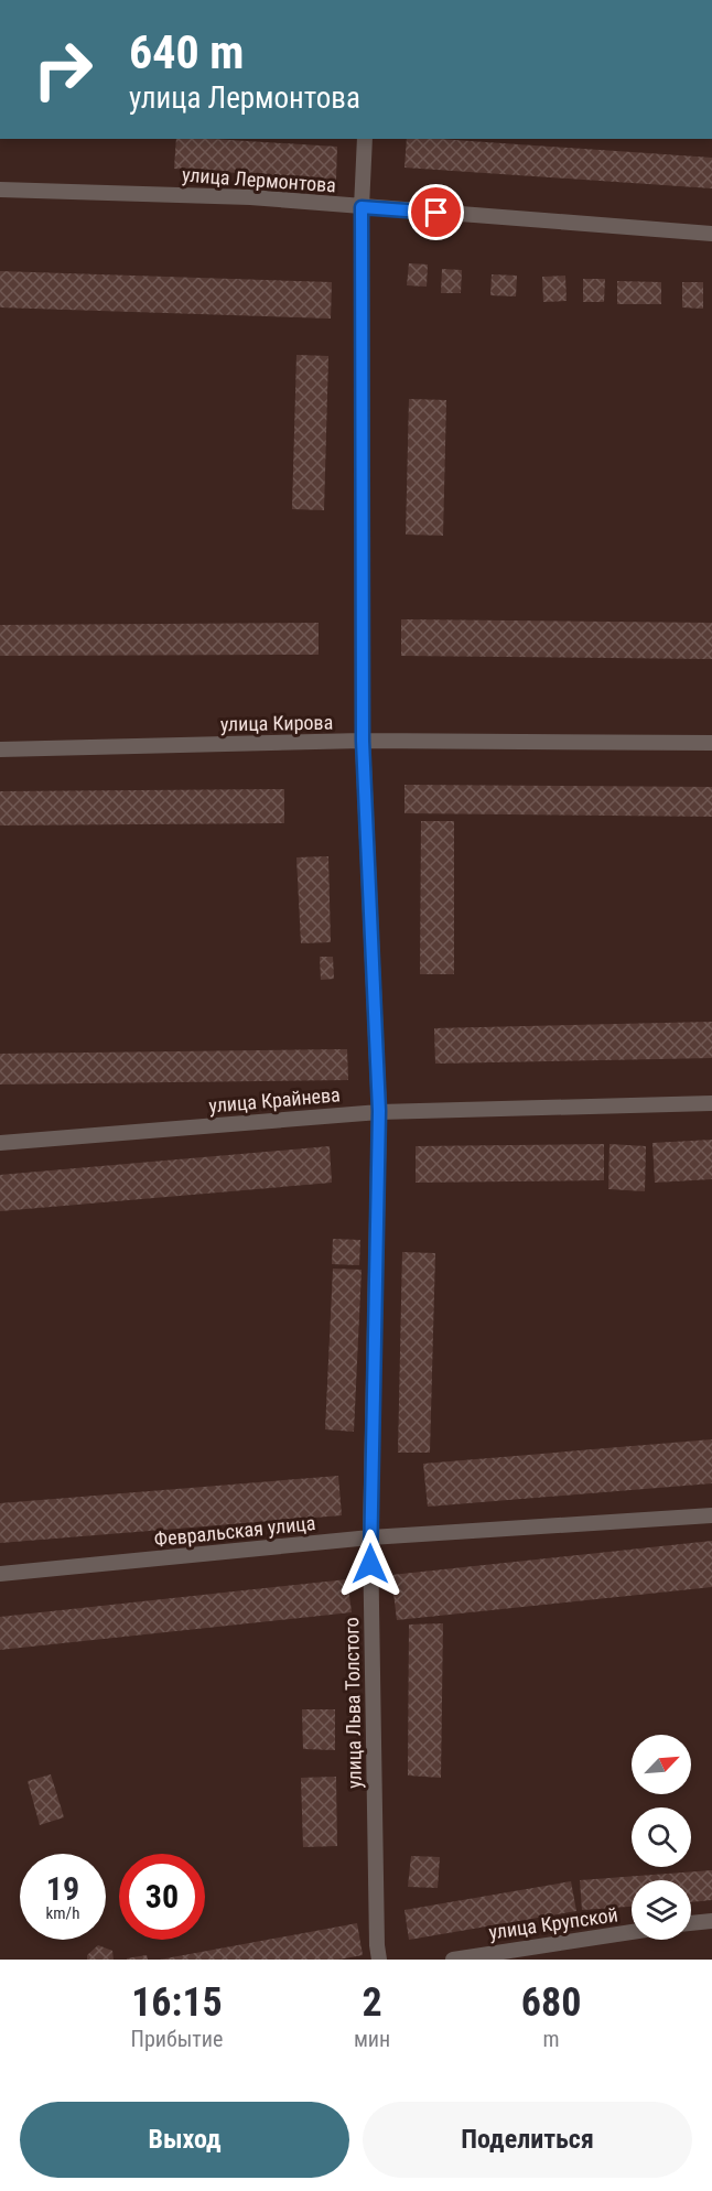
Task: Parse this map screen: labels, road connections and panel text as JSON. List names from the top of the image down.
{
  "streets": {
    "street": [
      "улица Лермонтова",
      "улица Кирова",
      "улица Крайнева",
      "Февральская улица",
      "улица Льва Толстого",
      "улица Крупской"
    ]
  },
  "crossings": [
    ["улица Лермонтова", "улица Льва Толстого"],
    ["улица Кирова", "улица Льва Толстого"],
    ["улица Крайнева", "улица Льва Толстого"],
    ["Февральская улица", "улица Льва Толстого"]
  ],
  "north": "top right",
  "page": {
    "turn": ["640 m", "улица Лермонтова"],
    "speed": "19 km/h",
    "limit": "30",
    "eta": [
      "16:15",
      "Прибытие",
      "2",
      "мин",
      "680",
      "m"
    ],
    "buttons": ["Выход", "Поделиться"]
  }
}
